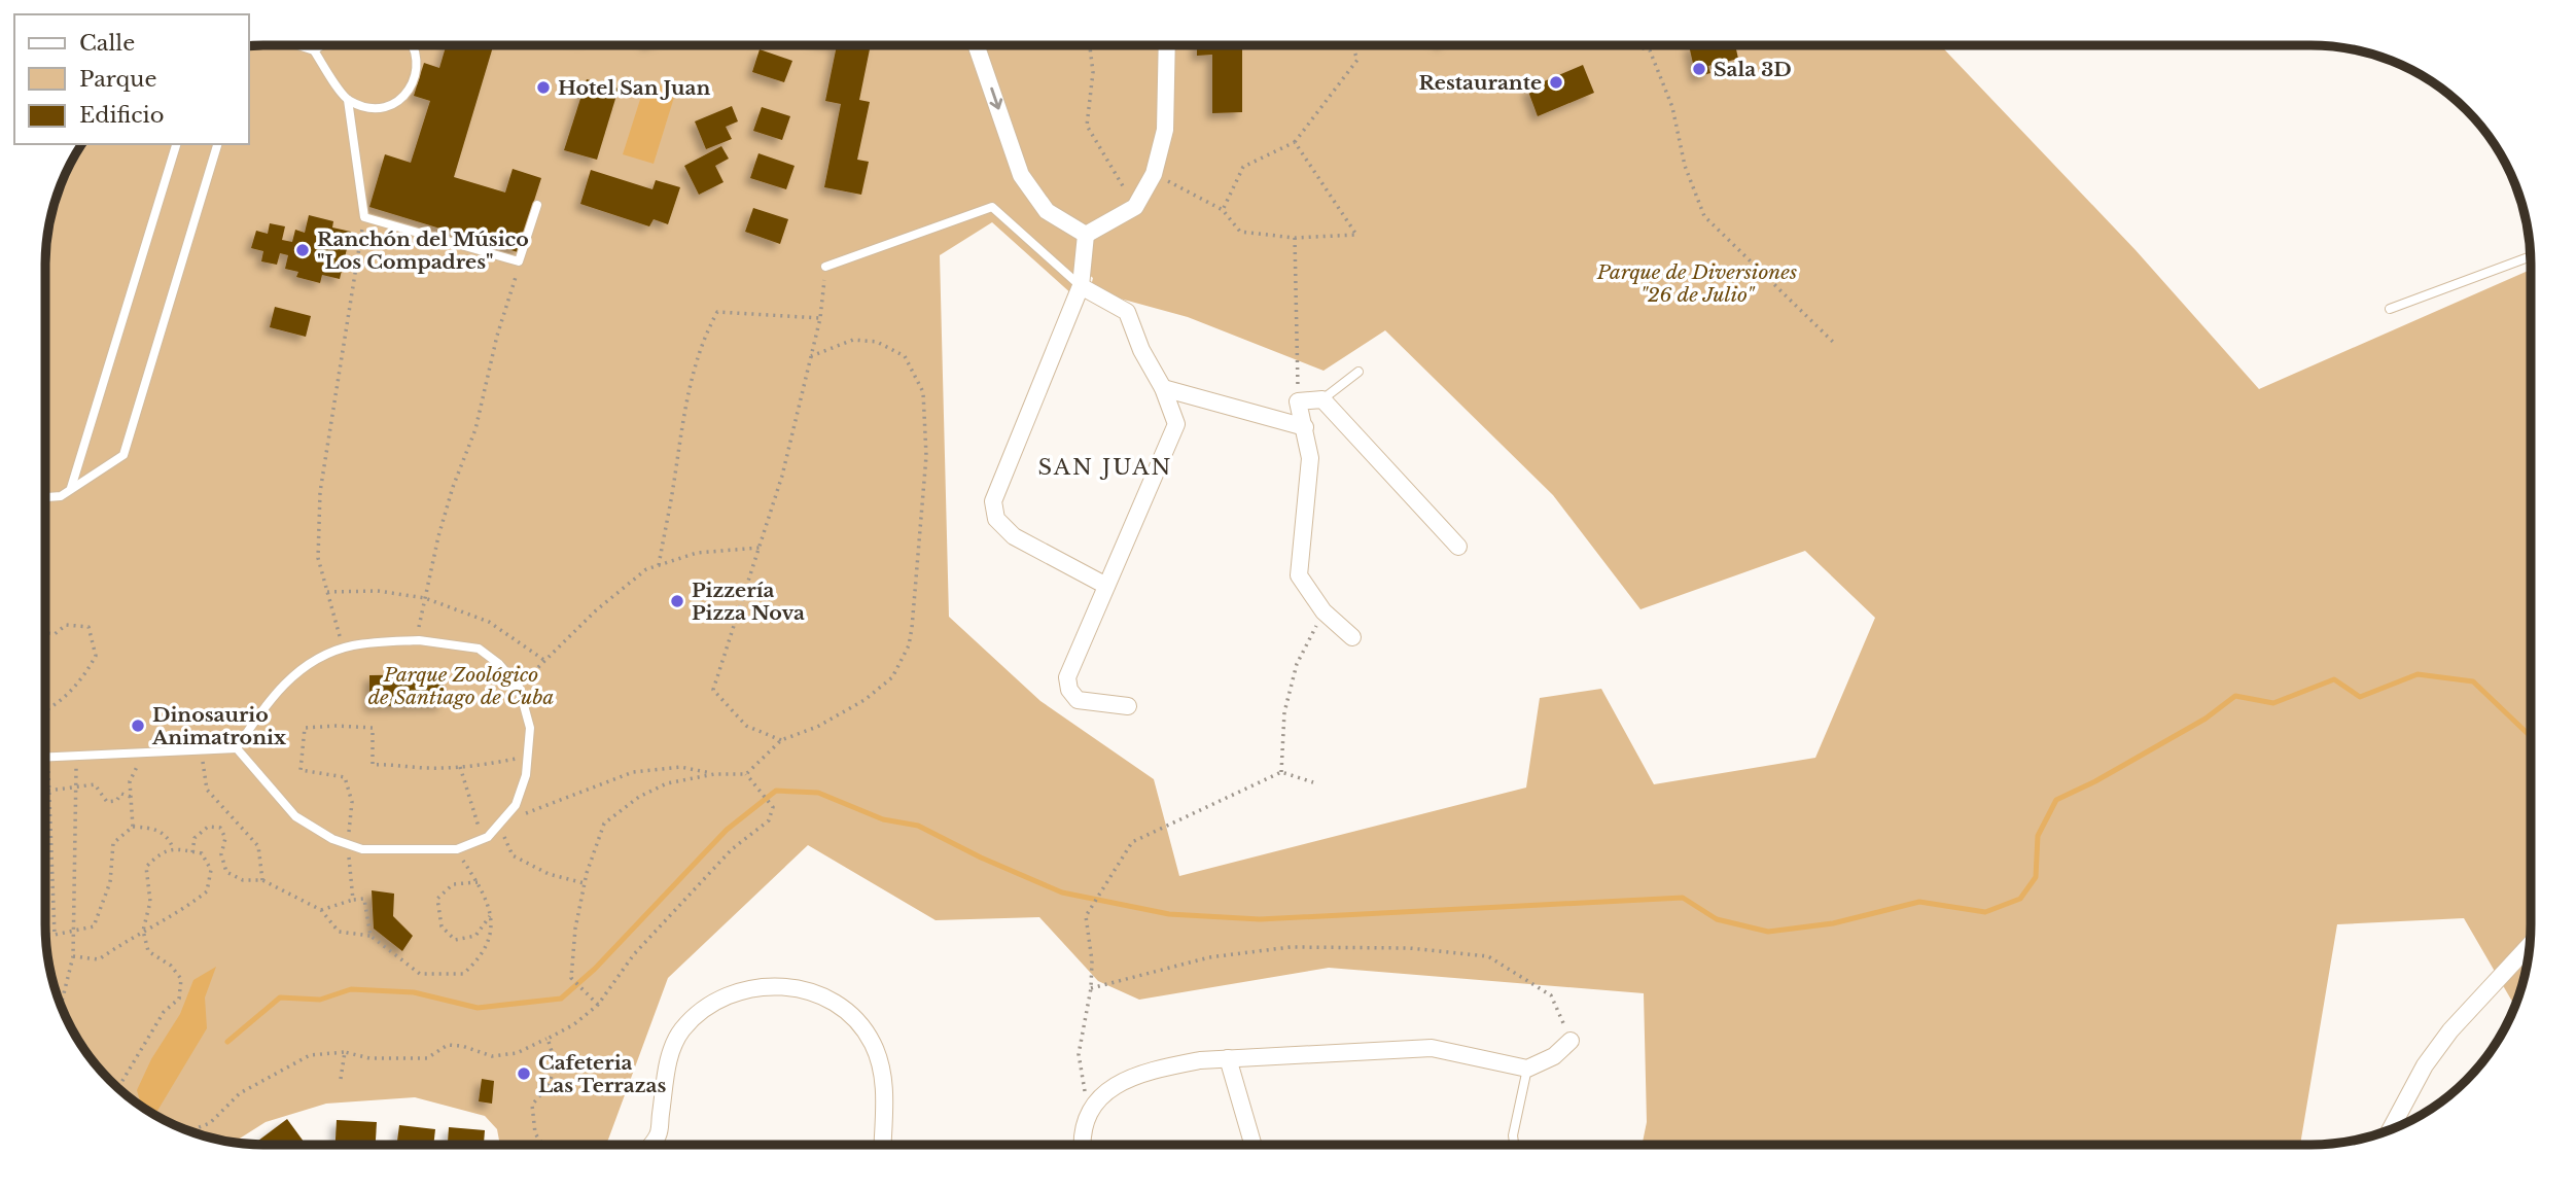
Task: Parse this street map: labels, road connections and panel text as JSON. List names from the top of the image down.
{
  "districts": ["SAN JUAN"],
  "parks": ["Parque de Diversiones \"26 de Julio\"", "Parque Zoológico de Santiago de Cuba"],
  "places": [
    "Sala 3D",
    "Restaurante",
    "Hotel San Juan",
    "Ranchón del Músico \"Los Compadres\"",
    "Pizzería Pizza Nova",
    "Dinosaurio Animatronix",
    "Cafeteria Las Terrazas"
  ],
  "legend": ["Calle", "Parque", "Edificio"]
}
